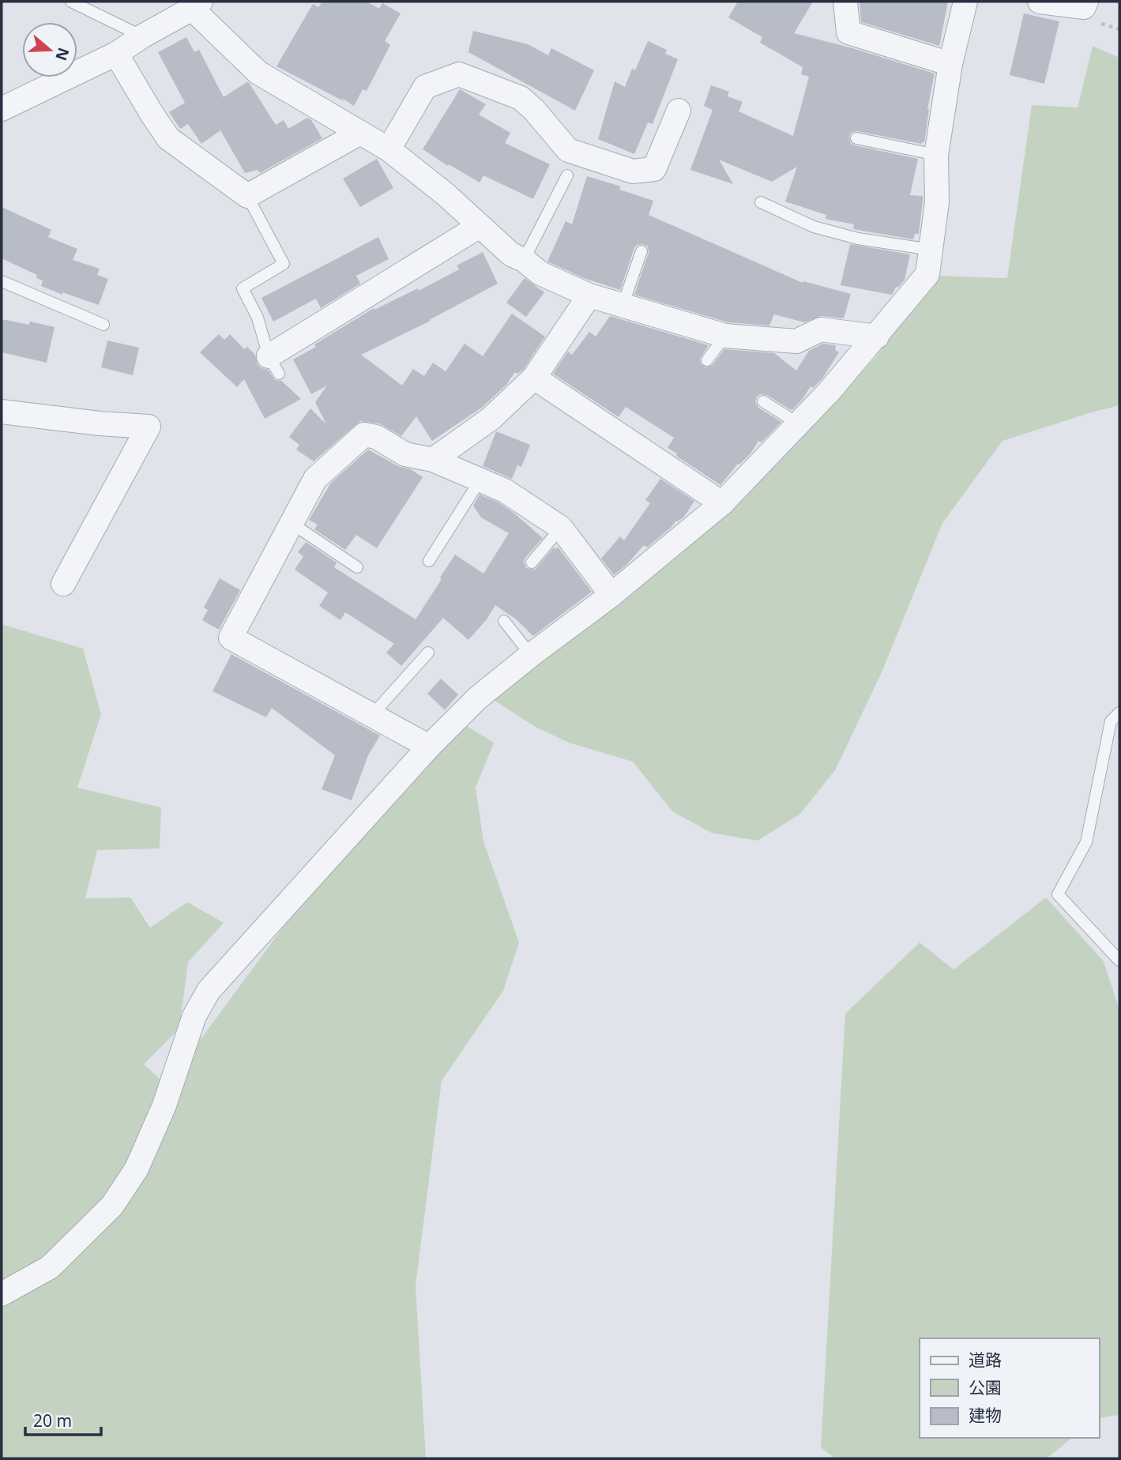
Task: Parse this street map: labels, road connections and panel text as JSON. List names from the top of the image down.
{
  "legend": ["道路", "公園", "建物"],
  "scale_bar": "20 m",
  "north": "right"
}
